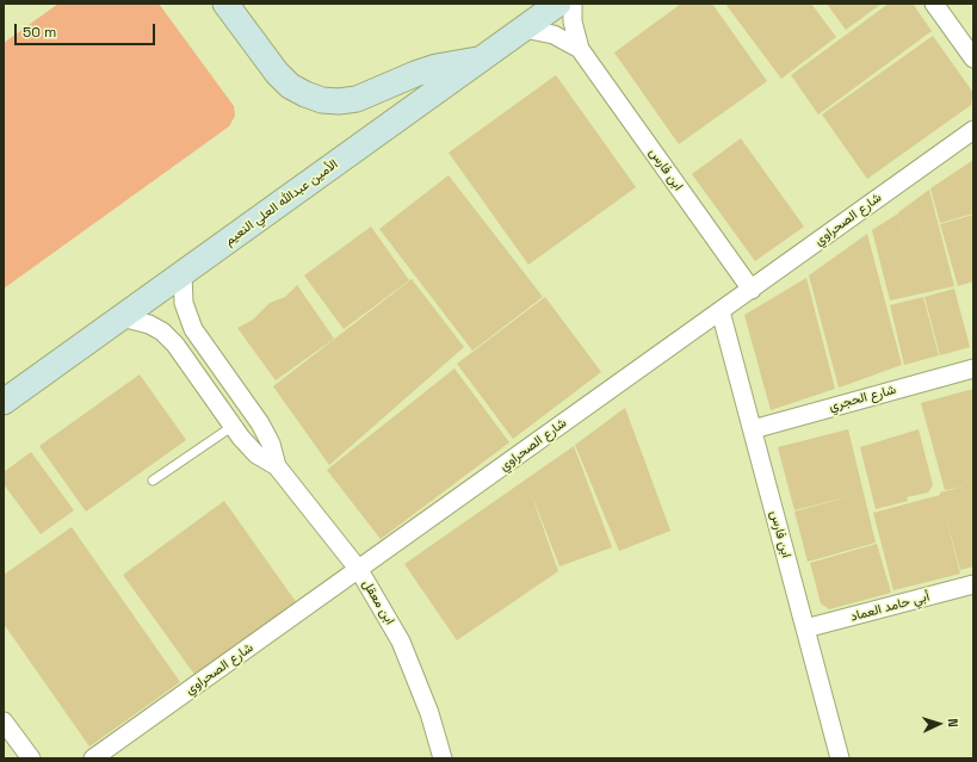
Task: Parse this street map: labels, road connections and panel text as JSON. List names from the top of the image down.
{
  "streets": {
    "main road": ["الأمين عبدالله العلي النعيم"],
    "street": [
      "ابن فارس",
      "شارع الصحراوي",
      "شارع الحجري",
      "ابن معقل",
      "أبي حامد العماد"
    ]
  },
  "crossings": [
    ["ابن فارس", "شارع الصحراوي"],
    ["ابن فارس", "شارع الحجري"],
    ["ابن فارس", "أبي حامد العماد"],
    ["الأمين عبدالله العلي النعيم", "ابن معقل"],
    ["شارع الصحراوي", "ابن معقل"]
  ],
  "scale_bar": "50 m",
  "north": "right"
}
